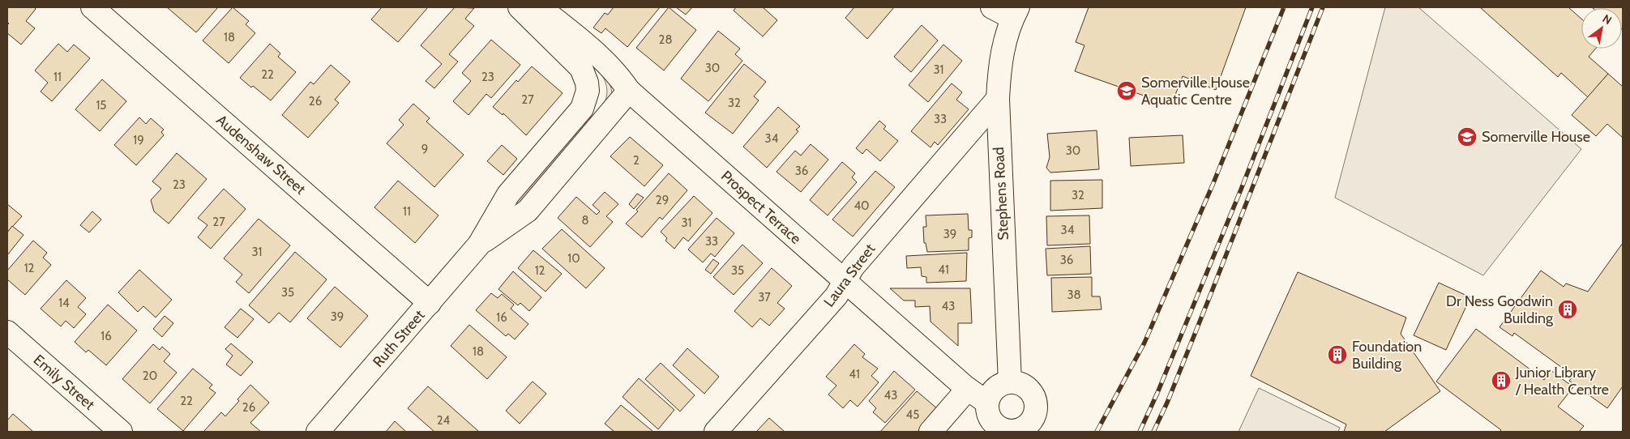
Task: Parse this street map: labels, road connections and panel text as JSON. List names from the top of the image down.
{
  "streets": {
    "street": [
      "Audenshaw Street",
      "Stephens Road",
      "Prospect Terrace",
      "Laura Street",
      "Ruth Street",
      "Emily Street"
    ]
  },
  "crossings": [
    ["Audenshaw Street", "Ruth Street"],
    ["Stephens Road", "Prospect Terrace"],
    ["Stephens Road", "Laura Street"],
    ["Prospect Terrace", "Laura Street"],
    ["Prospect Terrace", "Ruth Street"]
  ],
  "places": {
    "school or university": ["Somerville House Aquatic Centre", "Somerville House"],
    "building": ["Dr Ness Goodwin Building", "Foundation Building", "Junior Library / Health Centre"]
  },
  "house_numbers": [
    "18",
    "28",
    "30",
    "31",
    "22",
    "11",
    "23",
    "27",
    "26",
    "32",
    "15",
    "33",
    "34",
    "19",
    "9",
    "30",
    "2",
    "36",
    "23",
    "32",
    "29",
    "40",
    "11",
    "8",
    "27",
    "31",
    "34",
    "39",
    "33",
    "31",
    "10",
    "36",
    "12",
    "41",
    "12",
    "35",
    "35",
    "38",
    "37",
    "14",
    "43",
    "39",
    "16",
    "16",
    "18",
    "41",
    "20",
    "43",
    "22",
    "26",
    "45",
    "24"
  ],
  "north": "top right"
}
